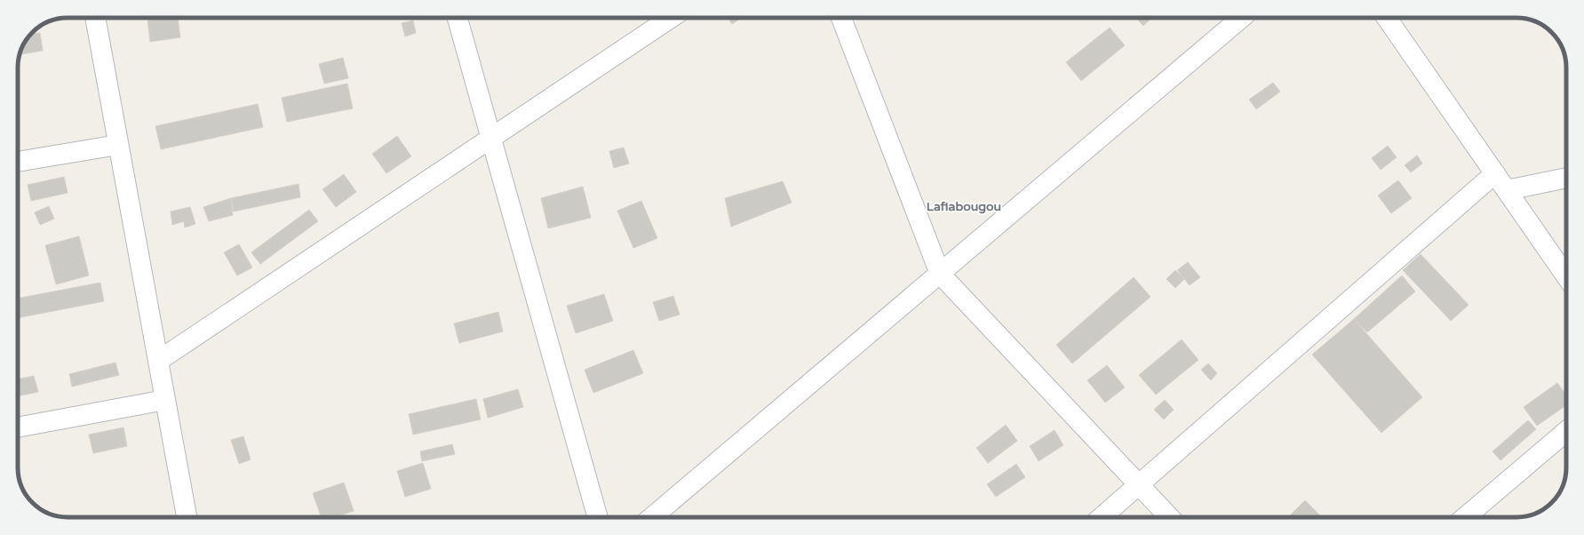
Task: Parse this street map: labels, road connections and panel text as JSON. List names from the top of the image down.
{
  "districts": ["Lafiabougou"]
}
